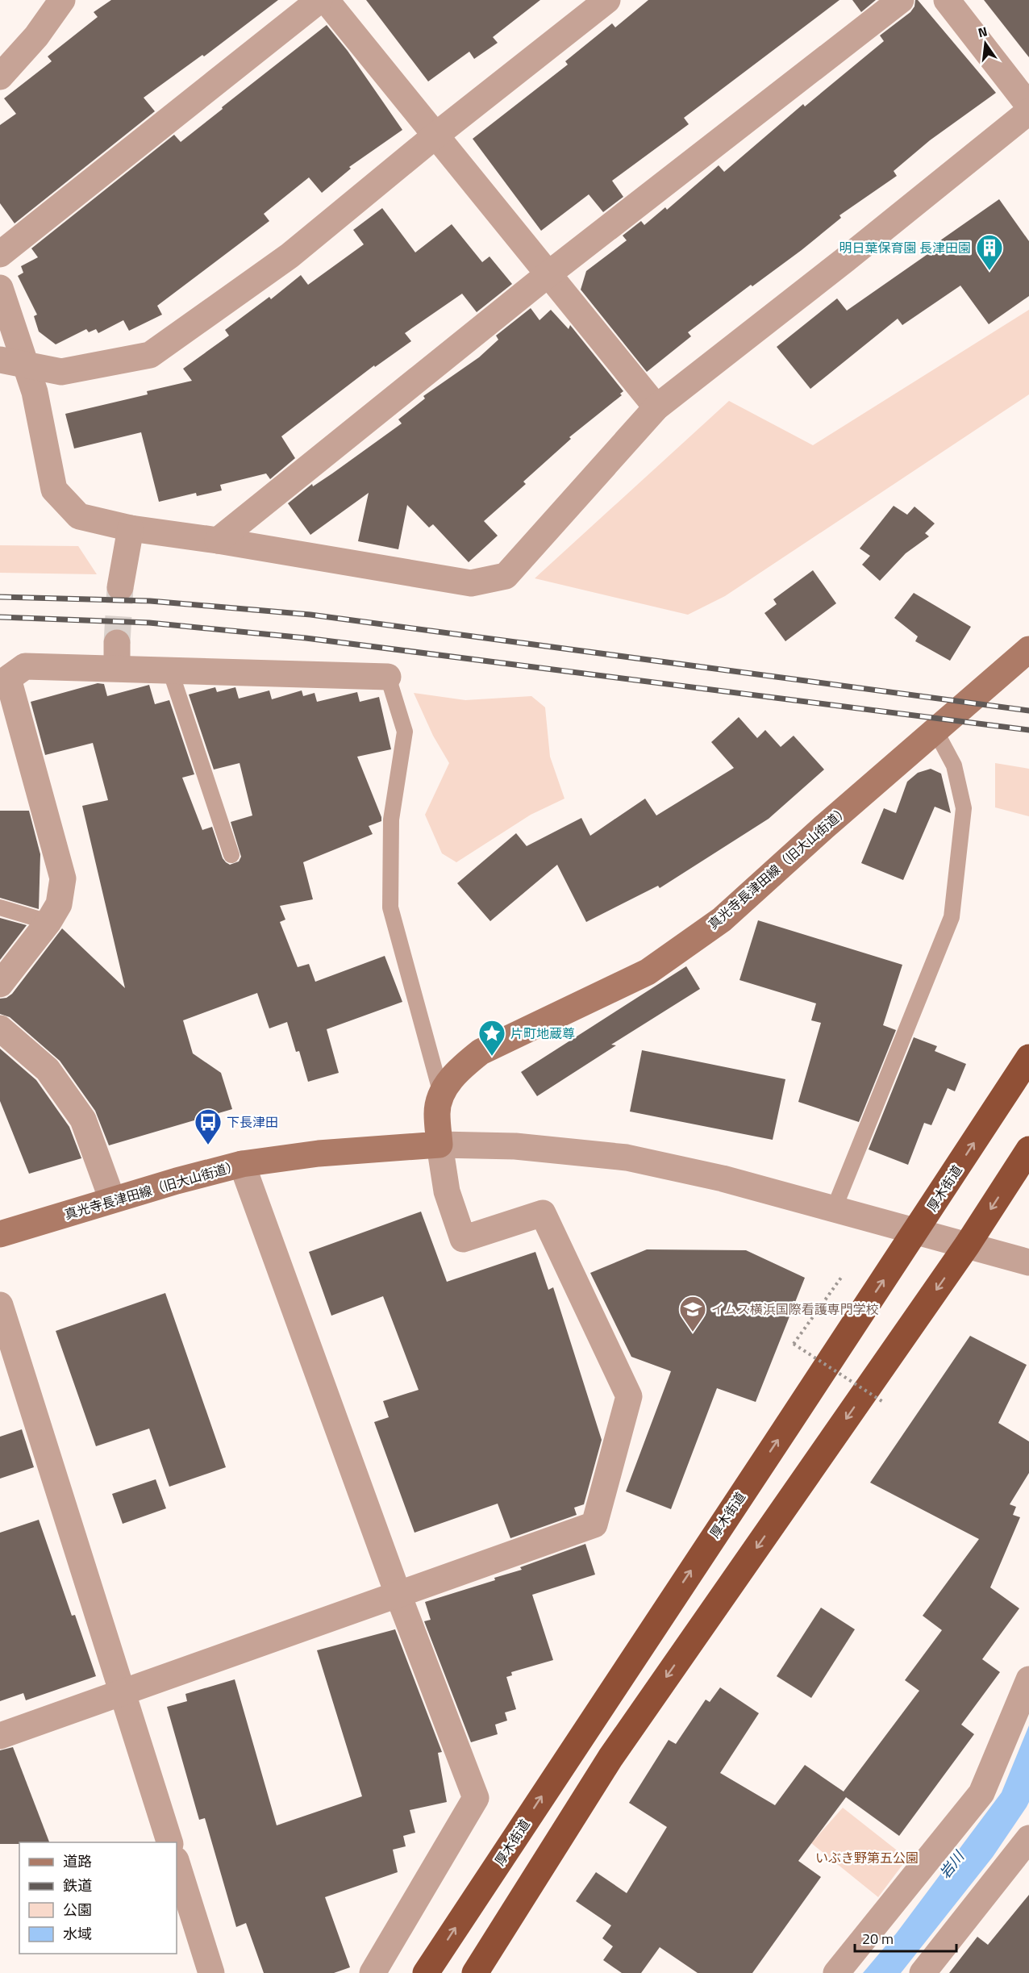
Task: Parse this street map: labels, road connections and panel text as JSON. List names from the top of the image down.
{
  "streets": {
    "highway": ["厚木街道"],
    "main road": ["真光寺長津田線（旧大山街道）"]
  },
  "water": ["岩川"],
  "parks": ["いぶき野第五公園"],
  "places": {
    "building": ["明日葉保育園 長津田園"],
    "place": ["片町地蔵尊"],
    "bus stop": ["下長津田"],
    "school or university": ["イムス横浜国際看護専門学校"]
  },
  "legend": [
    "道路",
    "鉄道",
    "公園",
    "水域"
  ],
  "scale_bar": "20 m",
  "north": "top"
}
